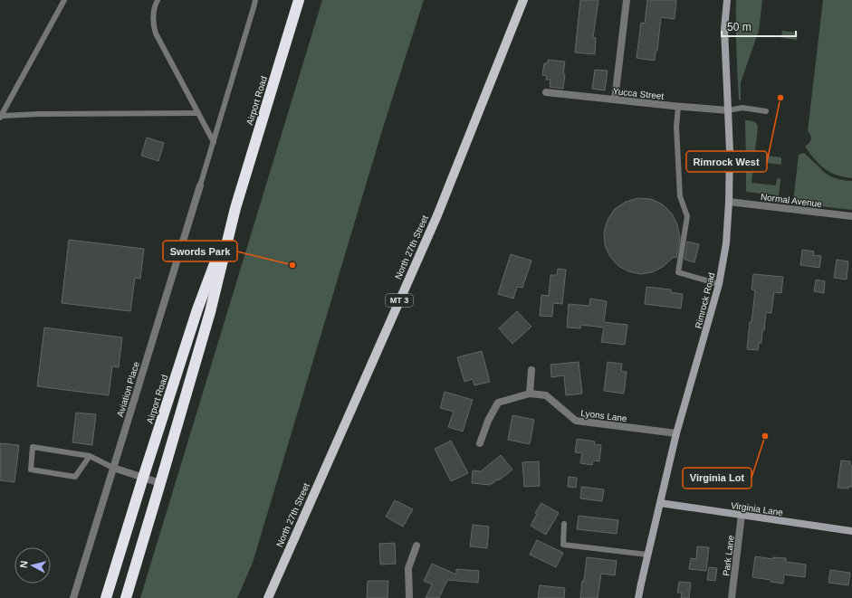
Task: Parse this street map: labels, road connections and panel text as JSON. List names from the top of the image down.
{
  "streets": {
    "highway": ["Airport Road"],
    "main road": [
      "North 27th Street",
      "MT 3",
      "Rimrock Road",
      "Virginia Lane"
    ],
    "street": [
      "Yucca Street",
      "Normal Avenue",
      "Aviation Place",
      "Lyons Lane",
      "Park Lane"
    ]
  },
  "crossings": [
    ["Yucca Street", "Rimrock Road"],
    ["Normal Avenue", "Rimrock Road"],
    ["Rimrock Road", "Lyons Lane"],
    ["Rimrock Road", "Virginia Lane"],
    ["Virginia Lane", "Park Lane"]
  ],
  "places": ["Rimrock West", "Swords Park", "Virginia Lot"],
  "scale_bar": "50 m",
  "north": "left"
}
